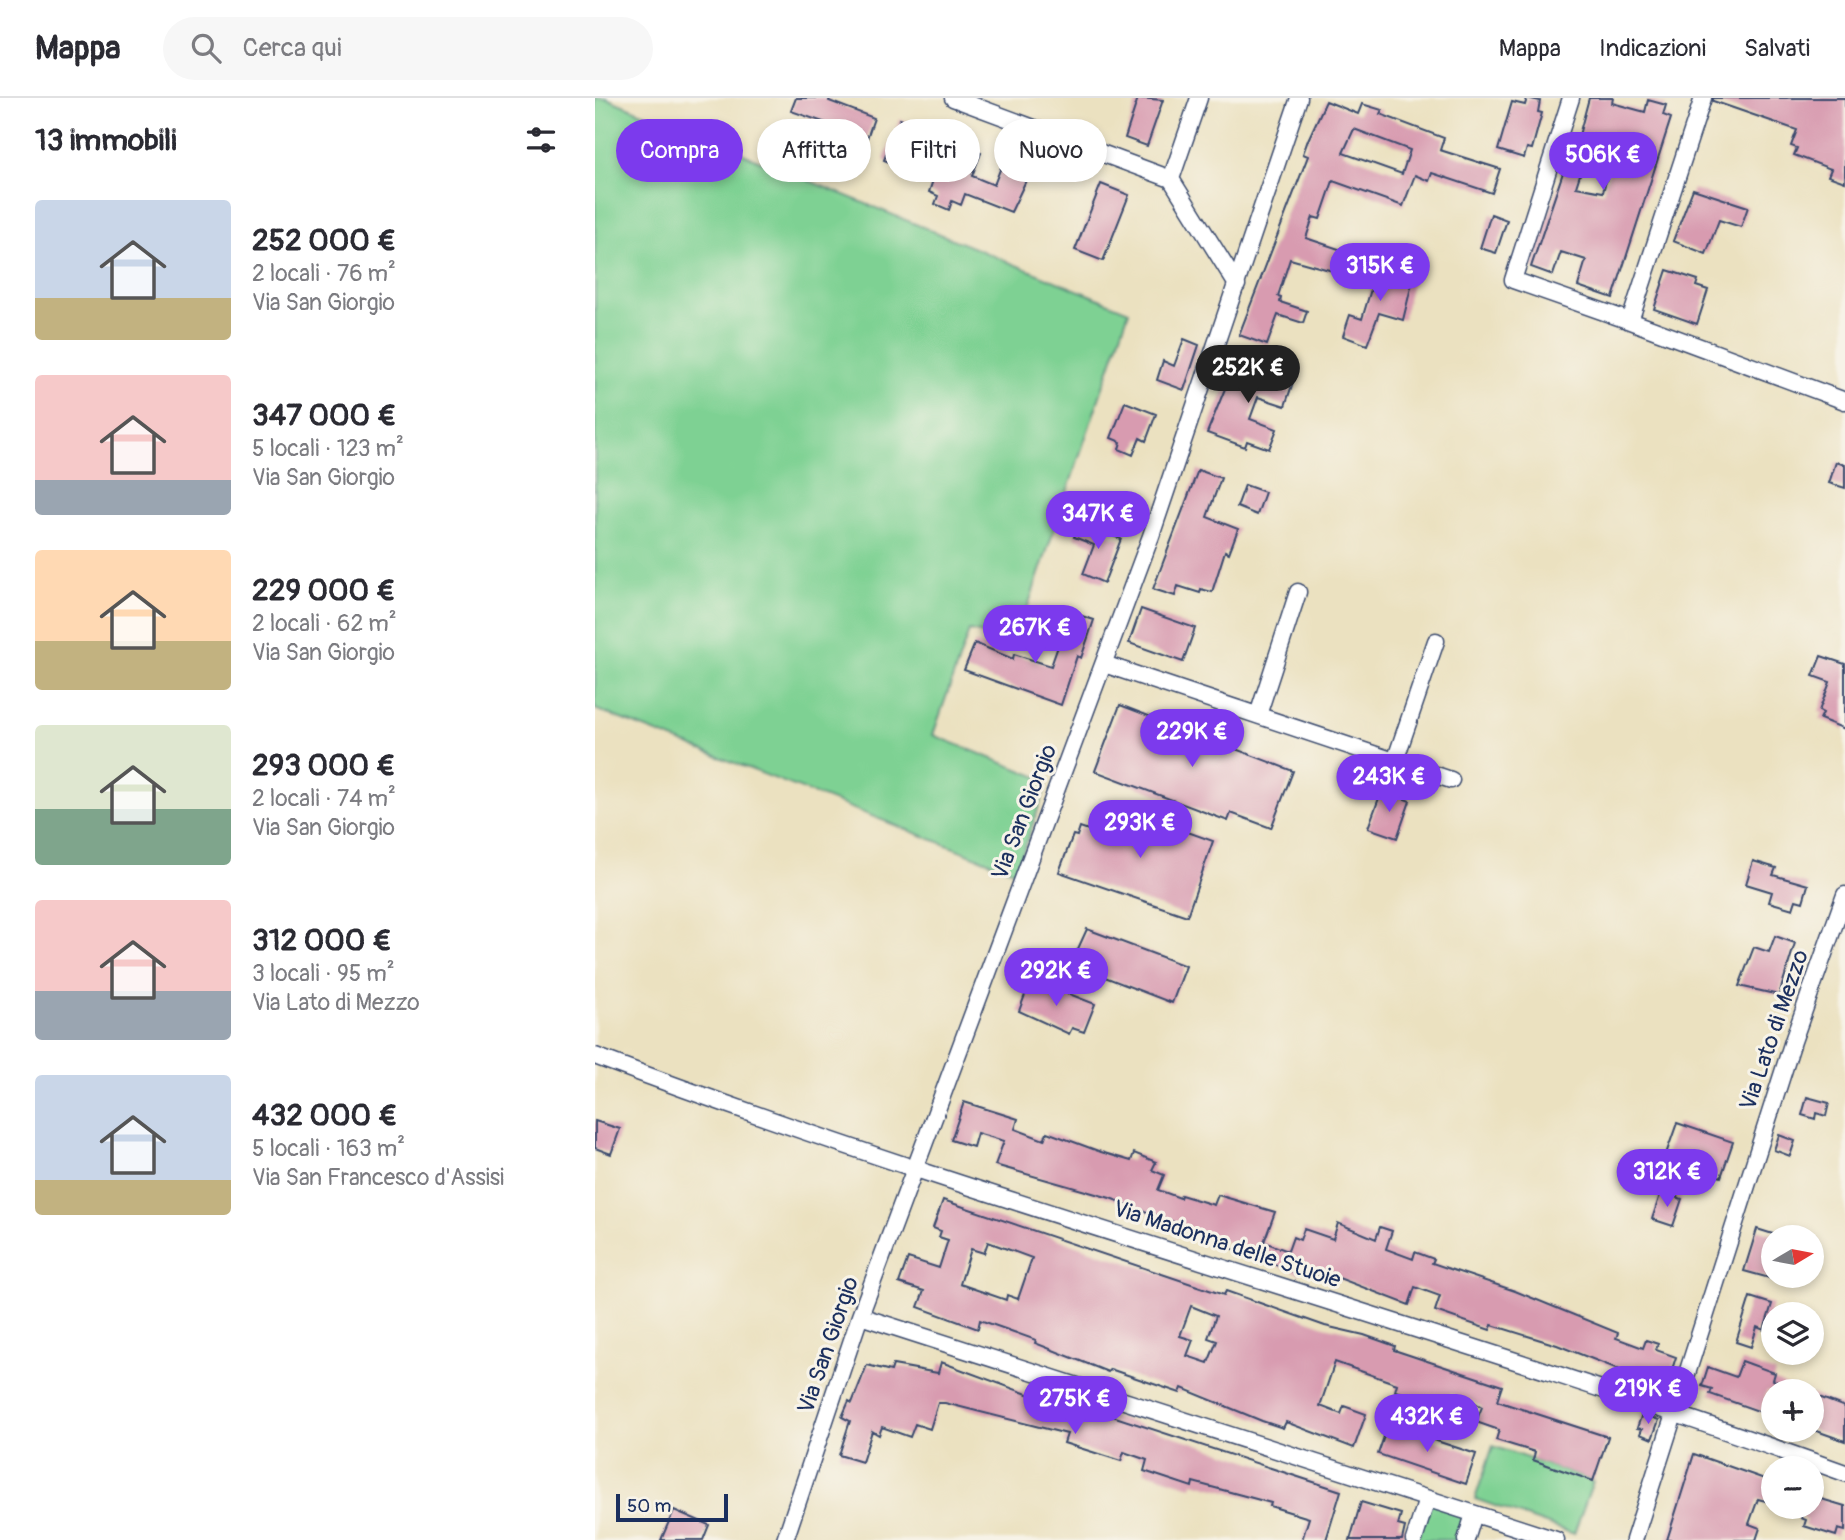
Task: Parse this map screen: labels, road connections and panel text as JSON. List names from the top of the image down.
{
  "streets": {
    "street": ["Via San Giorgio", "Via Lato di Mezzo", "Via Madonna delle Stuoie"]
  },
  "crossings": [
    ["Via San Giorgio", "Via Madonna delle Stuoie"],
    ["Via Lato di Mezzo", "Via Madonna delle Stuoie"]
  ],
  "scale_bar": "50 m",
  "north": "right",
  "page": {
    "header": "Mappa",
    "search": "Cerca qui",
    "nav": ["Mappa", "Indicazioni", "Salvati"],
    "heading": "13 immobili",
    "chip": [
      "Compra",
      "Affitta",
      "Filtri",
      "Nuovo"
    ],
    "price": [
      "506K €",
      "315K €",
      "252K €",
      "347K €",
      "267K €",
      "229K €",
      "243K €",
      "293K €",
      "292K €",
      "312K €",
      "219K €",
      "275K €",
      "432K €"
    ],
    "list": [
      {
        "name": "252 000 €",
        "note": "2 locali · 76 m² · Via San Giorgio"
      },
      {
        "name": "347 000 €",
        "note": "5 locali · 123 m² · Via San Giorgio"
      },
      {
        "name": "229 000 €",
        "note": "2 locali · 62 m² · Via San Giorgio"
      },
      {
        "name": "293 000 €",
        "note": "2 locali · 74 m² · Via San Giorgio"
      },
      {
        "name": "312 000 €",
        "note": "3 locali · 95 m² · Via Lato di Mezzo"
      },
      {
        "name": "432 000 €",
        "note": "5 locali · 163 m² · Via San Francesco d'Assisi"
      }
    ],
    "map_buttons": ["+", "−"],
    "scale": "50 m"
  }
}
